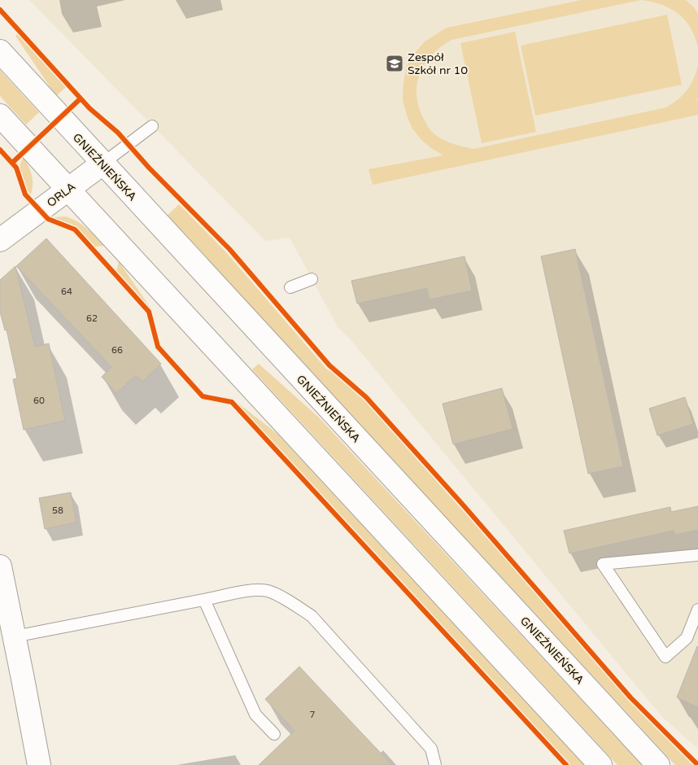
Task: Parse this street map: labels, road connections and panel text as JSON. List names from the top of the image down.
{
  "streets": {
    "street": ["GNIEŹNIEŃSKA", "ORLA"]
  },
  "crossings": [
    ["GNIEŹNIEŃSKA", "ORLA"]
  ],
  "places": {
    "school or university": ["Zespół Szkół nr 10"]
  },
  "house_numbers": [
    "64",
    "62",
    "66",
    "60",
    "58",
    "7"
  ]
}
